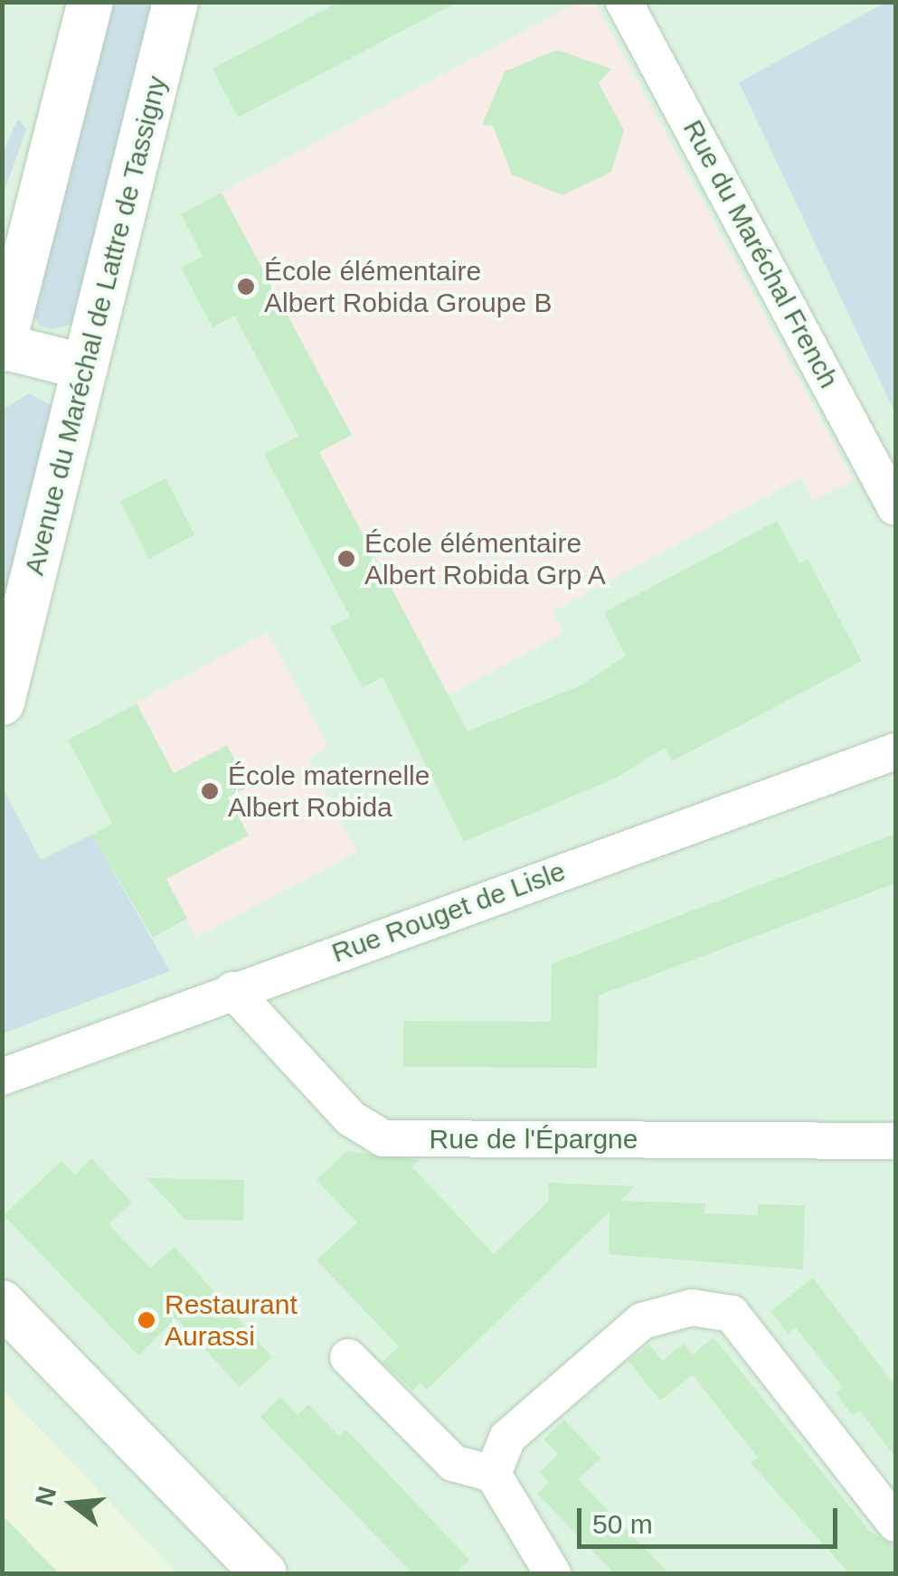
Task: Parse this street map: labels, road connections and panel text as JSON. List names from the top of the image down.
{
  "streets": {
    "street": [
      "Rue du Maréchal French",
      "Avenue du Maréchal de Lattre de Tassigny",
      "Rue Rouget de Lisle",
      "Rue de l'Épargne"
    ]
  },
  "crossings": [
    ["Rue Rouget de Lisle", "Rue de l'Épargne"]
  ],
  "places": [
    "École élémentaire Albert Robida Groupe B",
    "École élémentaire Albert Robida Grp A",
    "École maternelle Albert Robida",
    "Restaurant Aurassi"
  ],
  "scale_bar": "50 m",
  "north": "left"
}
